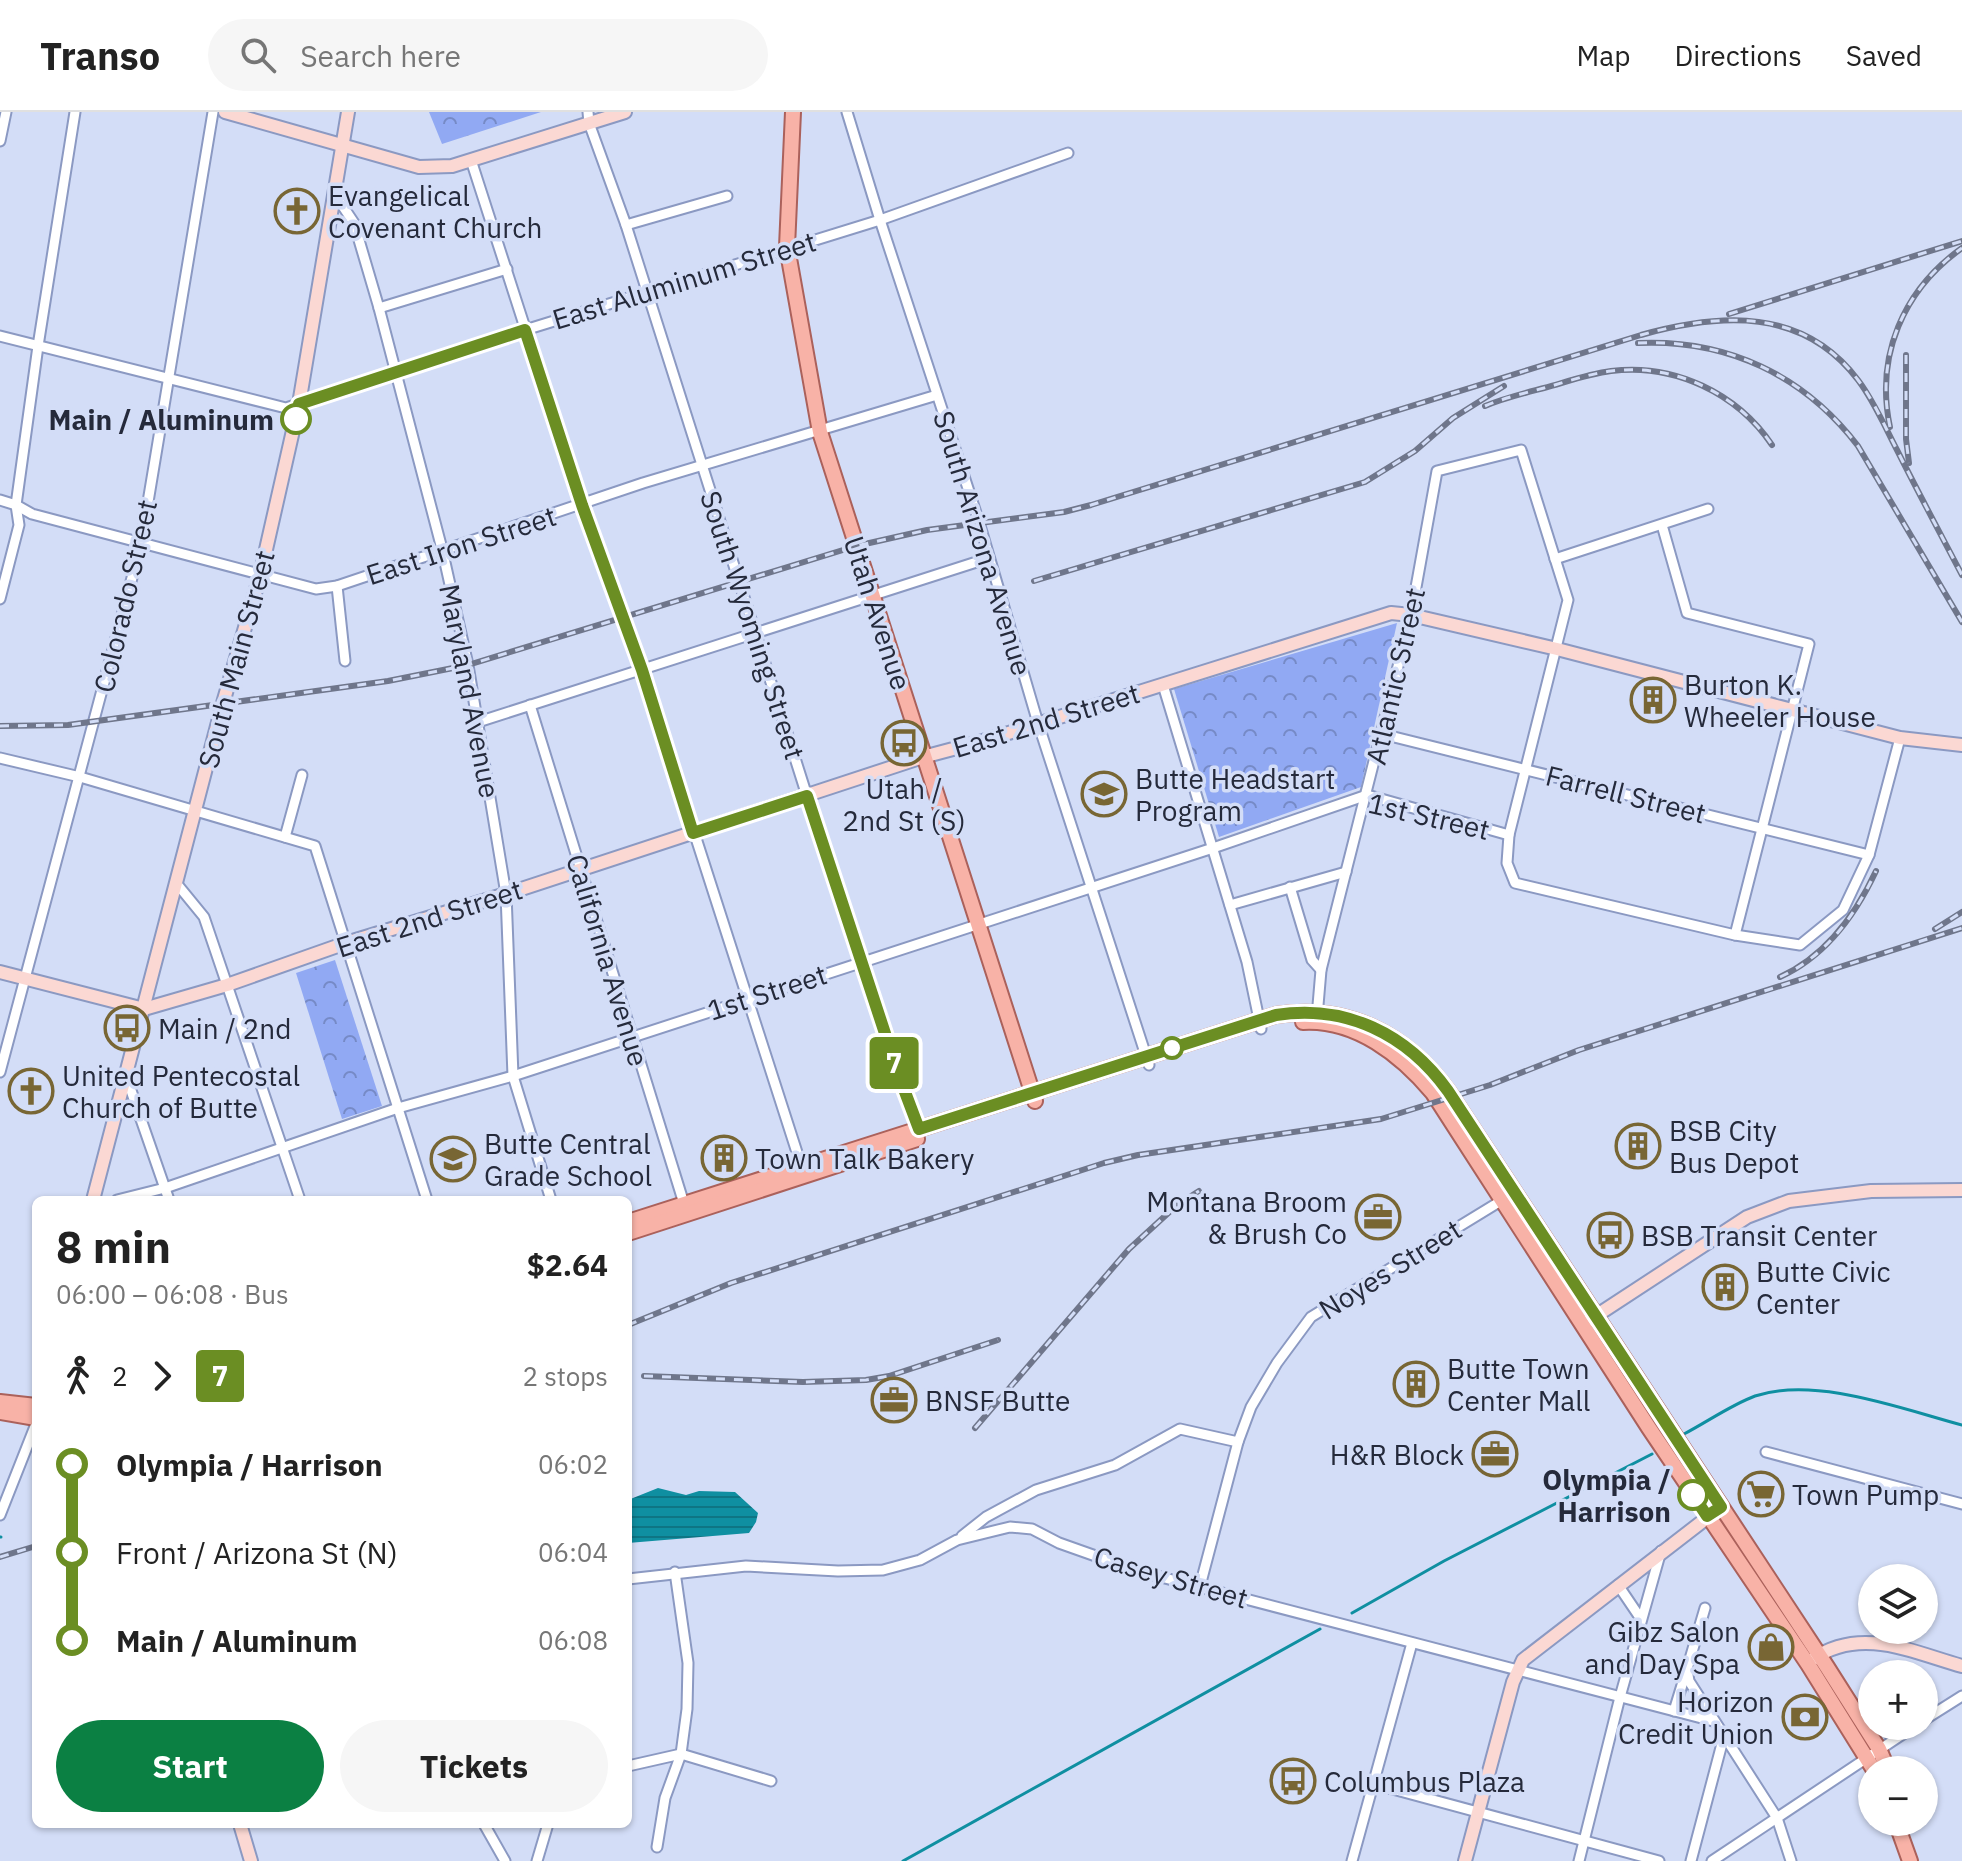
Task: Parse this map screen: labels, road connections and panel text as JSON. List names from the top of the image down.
{
  "streets": {
    "main road": ["Utah Avenue"],
    "street": [
      "East Aluminum Street",
      "South Arizona Avenue",
      "East Iron Street",
      "Colorado Street",
      "South Wyoming Street",
      "South Main Street",
      "Atlantic Street",
      "Maryland Avenue",
      "East 2nd Street",
      "Farrell Street",
      "1st Street",
      "California Avenue",
      "Noyes Street",
      "Casey Street"
    ]
  },
  "crossings": [
    ["East Aluminum Street", "South Arizona Avenue"],
    ["East Aluminum Street", "Utah Avenue"],
    ["East Aluminum Street", "South Wyoming Street"],
    ["East Aluminum Street", "South Main Street"],
    ["East Aluminum Street", "Maryland Avenue"],
    ["South Arizona Avenue", "East Iron Street"],
    ["South Arizona Avenue", "East 2nd Street"],
    ["South Arizona Avenue", "1st Street"],
    ["East Iron Street", "Colorado Street"],
    ["East Iron Street", "Utah Avenue"],
    ["East Iron Street", "South Wyoming Street"],
    ["East Iron Street", "South Main Street"],
    ["East Iron Street", "Maryland Avenue"],
    ["Utah Avenue", "East 2nd Street"],
    ["Utah Avenue", "1st Street"],
    ["South Wyoming Street", "East 2nd Street"],
    ["South Wyoming Street", "1st Street"],
    ["South Main Street", "Maryland Avenue"],
    ["South Main Street", "East 2nd Street"],
    ["Atlantic Street", "East 2nd Street"],
    ["Atlantic Street", "Farrell Street"],
    ["Atlantic Street", "1st Street"],
    ["Maryland Avenue", "East 2nd Street"],
    ["Maryland Avenue", "1st Street"],
    ["East 2nd Street", "California Avenue"],
    ["1st Street", "California Avenue"],
    ["Noyes Street", "Casey Street"]
  ],
  "places": {
    "church": ["Evangelical Covenant Church", "United Pentecostal Church of Butte"],
    "other": ["Main / Aluminum", "Olympia / Harrison"],
    "building": [
      "Burton K. Wheeler House",
      "BSB City Bus Depot",
      "Town Talk Bakery",
      "Butte Civic Center",
      "Butte Town Center Mall"
    ],
    "bus stop": [
      "Utah / 2nd St (S)",
      "Main / 2nd",
      "BSB Transit Center",
      "Columbus Plaza"
    ],
    "school or university": ["Butte Headstart Program", "Butte Central Grade School"],
    "office": ["Montana Broom & Brush Co", "BNSF Butte", "H&R Block"],
    "supermarket": ["Town Pump"],
    "shop": ["Gibz Salon and Day Spa"],
    "bank": ["Horizon Credit Union"]
  },
  "lines": ["bus line 7"],
  "page": {
    "header": "Transo",
    "search": "Search here",
    "nav": ["Map", "Directions", "Saved"],
    "on_map": "7",
    "heading": ["8 min", "06:00 – 06:08 · Bus", "$2.64"],
    "legs": ["2", "7", "2 stops"],
    "list": [
      {
        "name": "Olympia / Harrison",
        "value": "06:02"
      },
      {
        "name": "Front / Arizona St (N)",
        "value": "06:04"
      },
      {
        "name": "Main / Aluminum",
        "value": "06:08"
      }
    ],
    "map_buttons": ["+", "−"],
    "buttons": ["Start", "Tickets"]
  }
}
